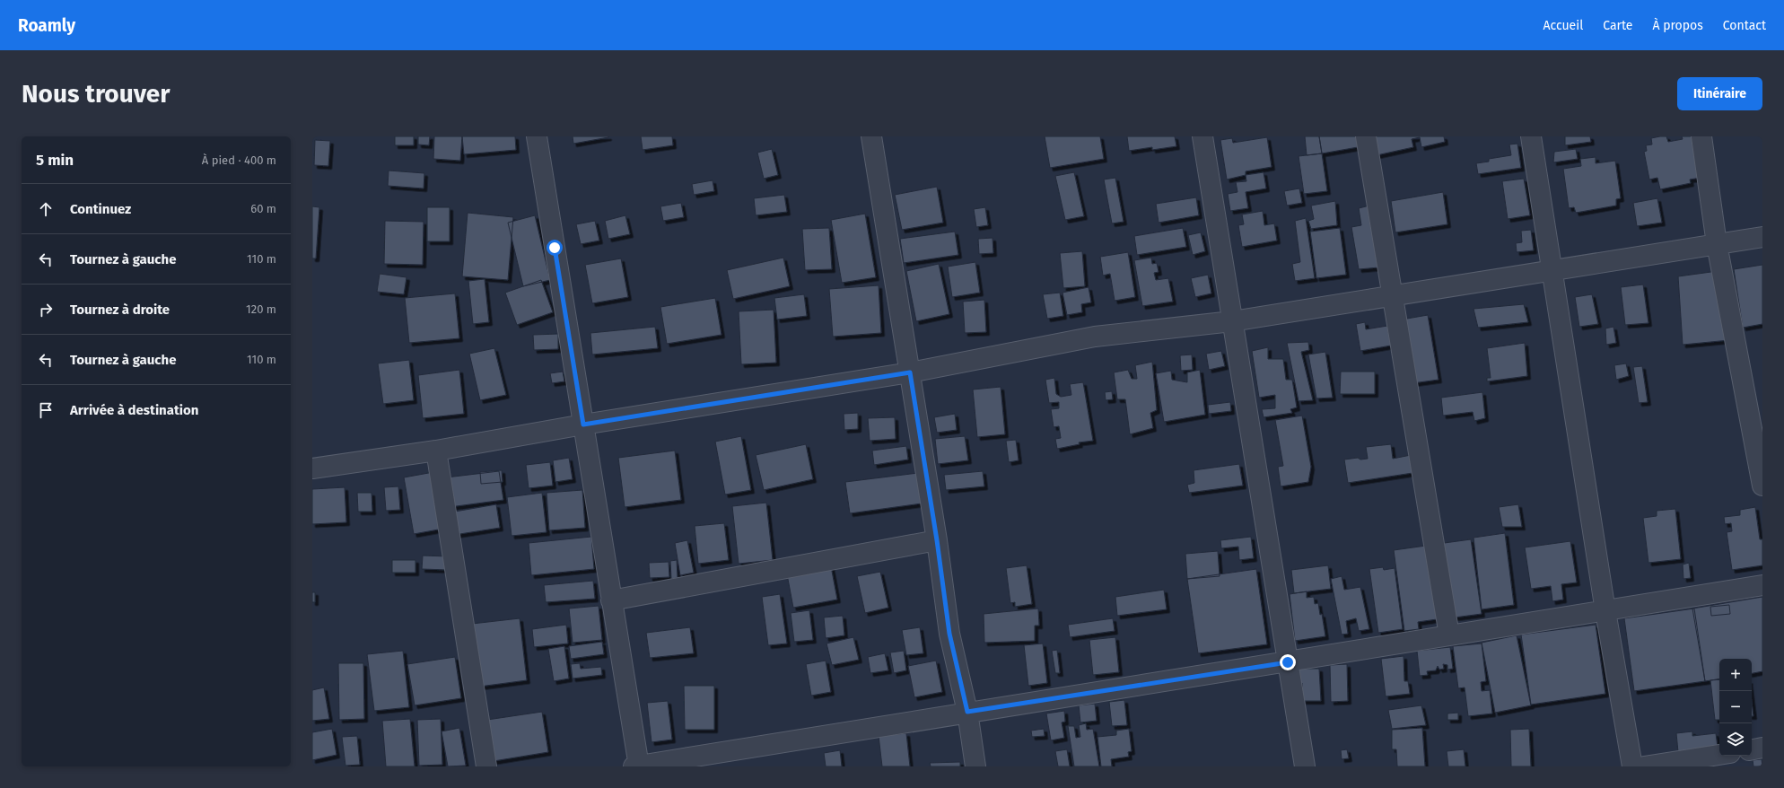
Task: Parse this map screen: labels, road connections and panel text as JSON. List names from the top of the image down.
{
  "page": {
    "header": "Roamly",
    "nav": [
      "Accueil",
      "Carte",
      "À propos",
      "Contact"
    ],
    "buttons": "Itinéraire",
    "title": "Nous trouver",
    "heading": ["5 min", "À pied · 400 m"],
    "list": [
      ["Continuez", "60 m"],
      ["Tournez à gauche", "110 m"],
      ["Tournez à droite", "120 m"],
      ["Tournez à gauche", "110 m"],
      "Arrivée à destination"
    ],
    "map_buttons": ["+", "−"]
  }
}
